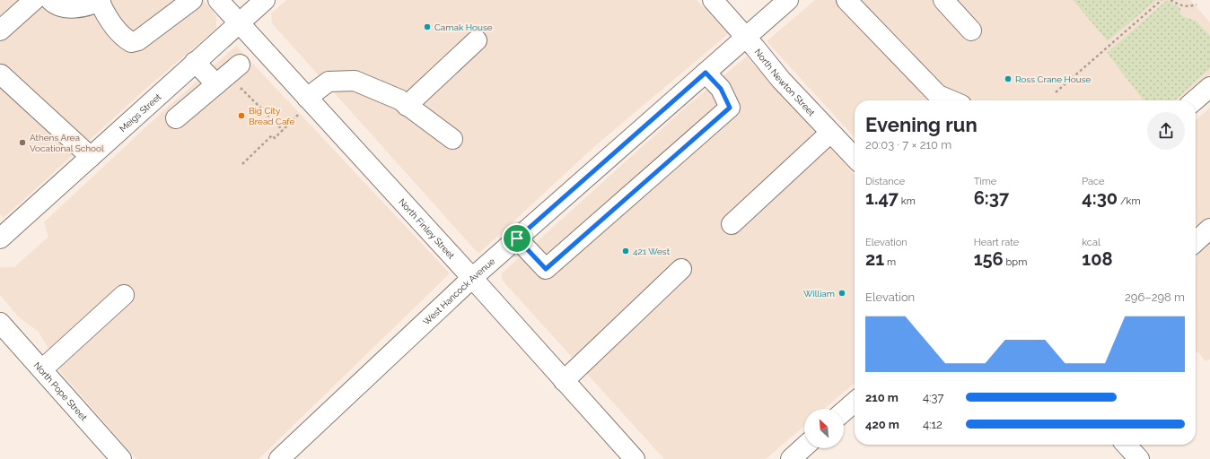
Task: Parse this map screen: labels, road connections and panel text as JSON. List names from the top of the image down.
{
  "streets": {
    "street": [
      "North Newton Street",
      "Meigs Street",
      "North Finley Street",
      "West Hancock Avenue",
      "North Pope Street"
    ]
  },
  "crossings": [
    ["North Newton Street", "West Hancock Avenue"],
    ["Meigs Street", "North Finley Street"],
    ["North Finley Street", "West Hancock Avenue"]
  ],
  "places": [
    "Camak House",
    "Ross Crane House",
    "Big City Bread Cafe",
    "Athens Area Vocational School",
    "421 West",
    "William"
  ],
  "north": "top left",
  "page": {
    "heading": ["Evening run", "20:03 · 7 × 210 m"],
    "stats": [
      ["Distance", "1.47 km"],
      ["Time", "6:37"],
      ["Pace", "4:30 /km"],
      ["Elevation", "21 m"],
      ["Heart rate", "156 bpm"],
      ["kcal", "108"]
    ],
    "chart": ["Elevation", "296–298 m"],
    "list": [
      {
        "name": "210 m",
        "note": "4:37"
      },
      {
        "name": "420 m",
        "note": "4:12"
      }
    ]
  }
}
